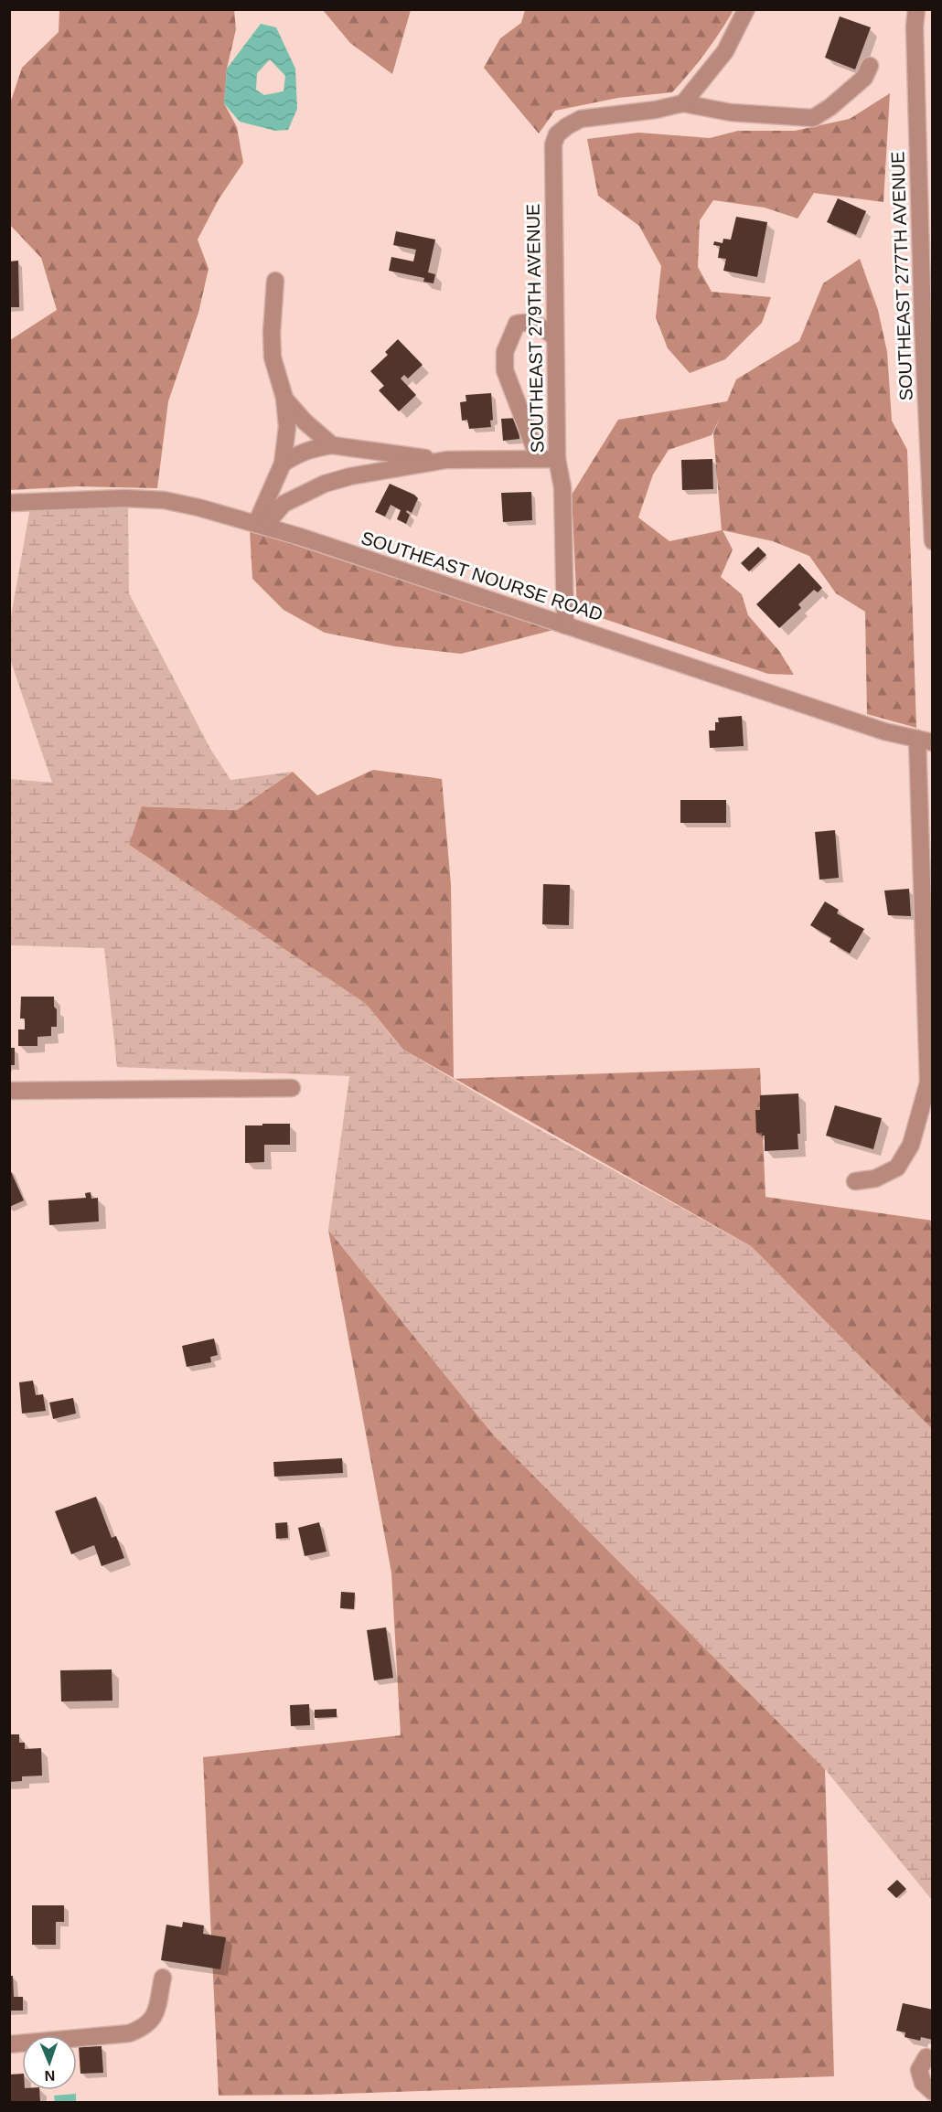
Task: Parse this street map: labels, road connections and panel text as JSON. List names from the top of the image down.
{
  "streets": {
    "street": ["SOUTHEAST 277TH AVENUE", "SOUTHEAST 279TH AVENUE", "SOUTHEAST NOURSE ROAD"]
  },
  "crossings": [
    ["SOUTHEAST 279TH AVENUE", "SOUTHEAST NOURSE ROAD"]
  ],
  "north": "bottom"
}
